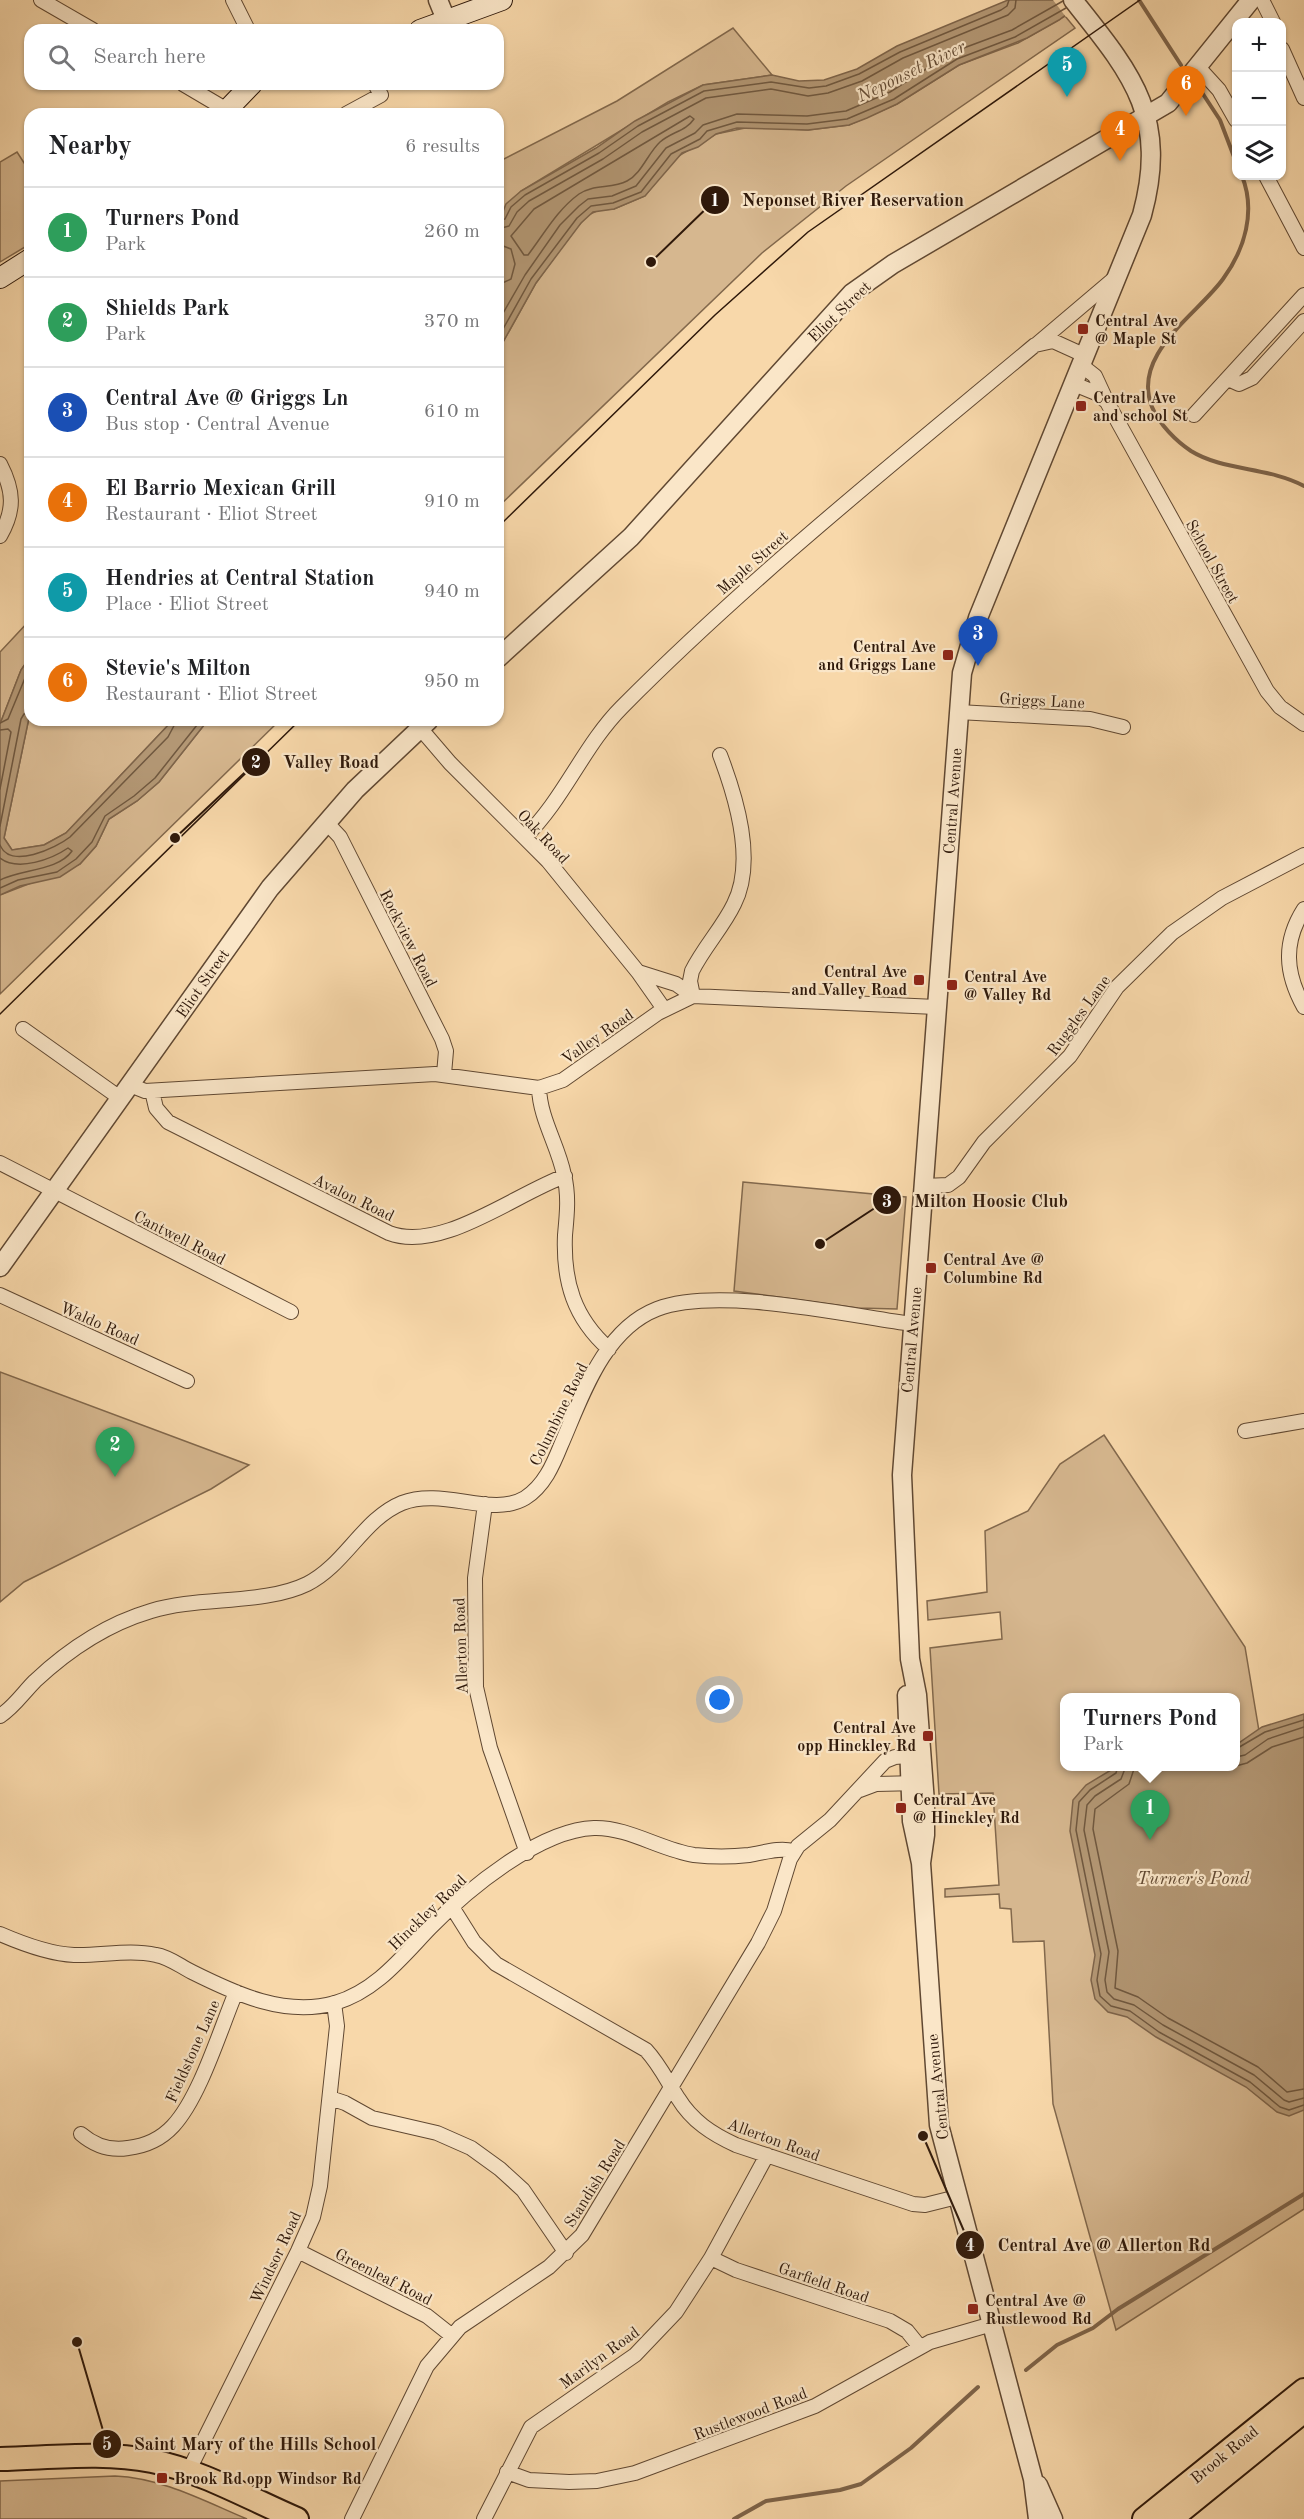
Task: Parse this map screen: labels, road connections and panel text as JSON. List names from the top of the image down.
{
  "streets": {
    "main road": ["Brook Road"],
    "street": [
      "Eliot Street",
      "School Street",
      "Maple Street",
      "Griggs Lane",
      "Central Avenue",
      "Oak Road",
      "Rockview Road",
      "Ruggles Lane",
      "Valley Road",
      "Avalon Road",
      "Cantwell Road",
      "Waldo Road",
      "Columbine Road",
      "Allerton Road",
      "Hinckley Road",
      "Fieldstone Lane",
      "Standish Road",
      "Windsor Road",
      "Greenleaf Road",
      "Garfield Road",
      "Marilyn Road",
      "Rustlewood Road"
    ]
  },
  "crossings": [
    ["Eliot Street", "Central Avenue"],
    ["Eliot Street", "Rockview Road"],
    ["Eliot Street", "Valley Road"],
    ["Eliot Street", "Cantwell Road"],
    ["School Street", "Central Avenue"],
    ["Maple Street", "Central Avenue"],
    ["Maple Street", "Oak Road"],
    ["Griggs Lane", "Central Avenue"],
    ["Central Avenue", "Ruggles Lane"],
    ["Central Avenue", "Valley Road"],
    ["Central Avenue", "Columbine Road"],
    ["Central Avenue", "Allerton Road"],
    ["Central Avenue", "Rustlewood Road"],
    ["Oak Road", "Valley Road"],
    ["Rockview Road", "Valley Road"],
    ["Valley Road", "Avalon Road"],
    ["Columbine Road", "Allerton Road"],
    ["Allerton Road", "Hinckley Road"],
    ["Allerton Road", "Standish Road"],
    ["Allerton Road", "Marilyn Road"],
    ["Hinckley Road", "Fieldstone Lane"],
    ["Hinckley Road", "Standish Road"],
    ["Hinckley Road", "Windsor Road"],
    ["Standish Road", "Greenleaf Road"],
    ["Windsor Road", "Greenleaf Road"],
    ["Garfield Road", "Marilyn Road"],
    ["Garfield Road", "Rustlewood Road"],
    ["Marilyn Road", "Rustlewood Road"]
  ],
  "water": ["Neponset River", "Turner's Pond"],
  "places": {
    "other": [
      "Neponset River Reservation",
      "Valley Road",
      "Milton Hoosic Club",
      "Central Ave @ Allerton Rd",
      "Saint Mary of the Hills School"
    ],
    "transit": [
      "Central Ave @ Maple St",
      "Central Ave and school St",
      "Central Ave and Griggs Lane",
      "Central Ave and Valley Road",
      "Central Ave @ Valley Rd",
      "Central Ave @ Columbine Rd",
      "Central Ave opp Hinckley Rd",
      "Central Ave @ Hinckley Rd",
      "Central Ave @ Rustlewood Rd",
      "Brook Rd opp Windsor Rd"
    ]
  },
  "page": {
    "map_buttons": ["+", "−"],
    "search": "Search here",
    "pins": [
      "5",
      "6",
      "4",
      "3",
      "2",
      "1"
    ],
    "heading": ["Nearby", "6 results"],
    "list": [
      {
        "mark": "1",
        "name": "Turners Pond",
        "note": "Park",
        "value": "260 m"
      },
      {
        "mark": "2",
        "name": "Shields Park",
        "note": "Park",
        "value": "370 m"
      },
      {
        "mark": "3",
        "name": "Central Ave @ Griggs Ln",
        "note": "Bus stop · Central Avenue",
        "value": "610 m"
      },
      {
        "mark": "4",
        "name": "El Barrio Mexican Grill",
        "note": "Restaurant · Eliot Street",
        "value": "910 m"
      },
      {
        "mark": "5",
        "name": "Hendries at Central Station",
        "note": "Place · Eliot Street",
        "value": "940 m"
      },
      {
        "mark": "6",
        "name": "Stevie's Milton",
        "note": "Restaurant · Eliot Street",
        "value": "950 m"
      }
    ],
    "popup": ["Turners Pond", "Park"]
  }
}
